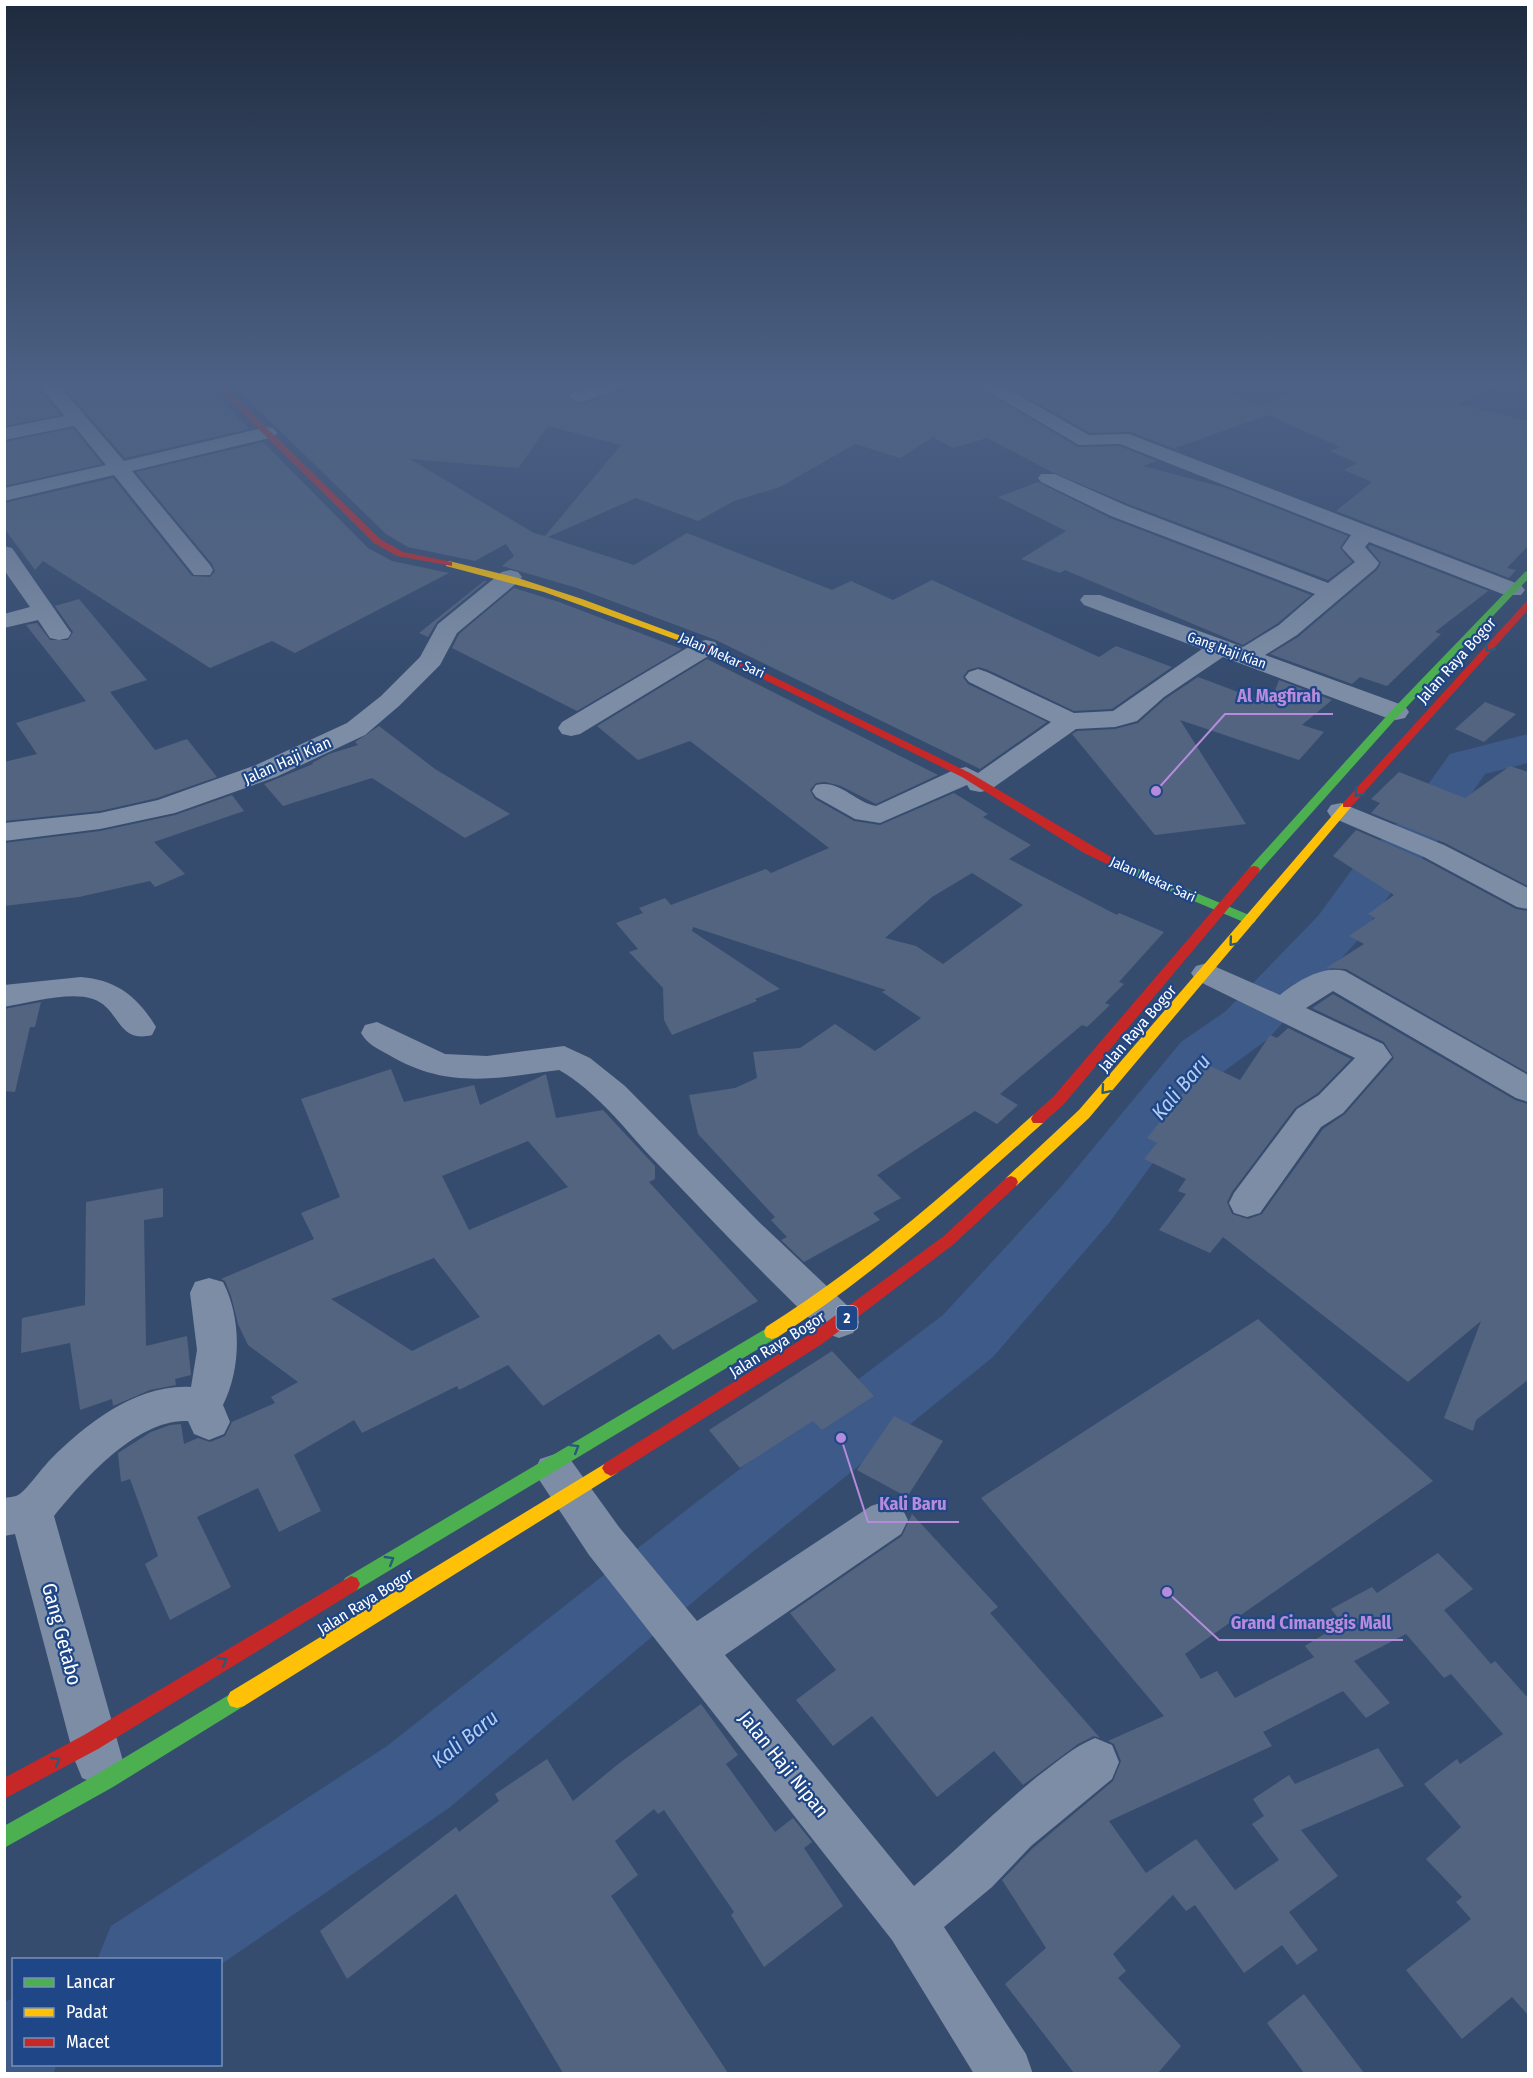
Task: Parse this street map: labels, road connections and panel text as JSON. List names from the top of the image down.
{
  "streets": {
    "main road": ["Jalan Mekar Sari", "Jalan Raya Bogor", "2"],
    "street": [
      "Gang Haji Kian",
      "Jalan Haji Kian",
      "Gang Getabo",
      "Jalan Haji Nipan"
    ]
  },
  "crossings": [
    ["Gang Haji Kian", "Jalan Raya Bogor"],
    ["Jalan Mekar Sari", "Jalan Raya Bogor"],
    ["Jalan Mekar Sari", "Jalan Haji Kian"],
    ["Jalan Raya Bogor", "Gang Getabo"],
    ["Jalan Raya Bogor", "Jalan Haji Nipan"]
  ],
  "water": ["Kali Baru"],
  "places": ["Al Magfirah", "Kali Baru", "Grand Cimanggis Mall"],
  "legend": ["Lancar", "Padat", "Macet"]
}
